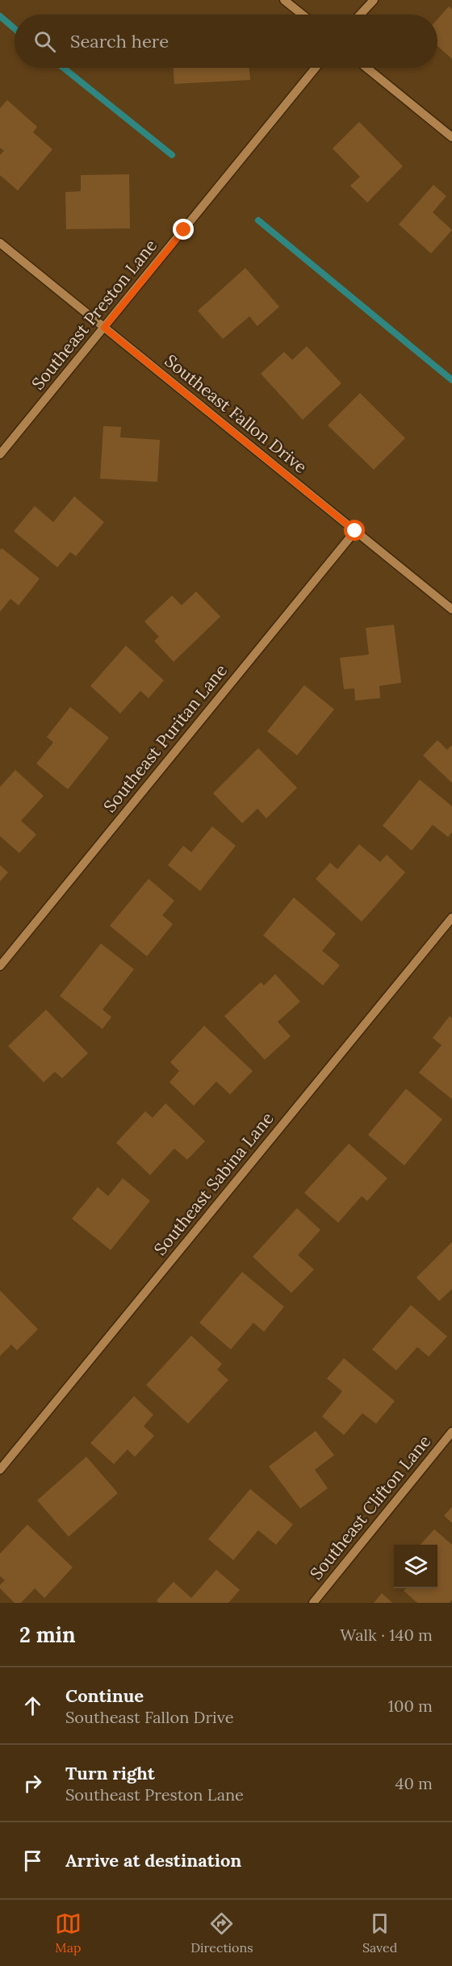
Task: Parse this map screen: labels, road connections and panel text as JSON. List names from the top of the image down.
{
  "streets": {
    "street": [
      "Southeast Preston Lane",
      "Southeast Fallon Drive",
      "Southeast Puritan Lane",
      "Southeast Sabina Lane",
      "Southeast Clifton Lane"
    ]
  },
  "crossings": [
    ["Southeast Preston Lane", "Southeast Fallon Drive"],
    ["Southeast Fallon Drive", "Southeast Puritan Lane"]
  ],
  "page": {
    "search": "Search here",
    "heading": ["2 min", "Walk · 140 m"],
    "list": [
      ["Continue", "Southeast Fallon Drive", "100 m"],
      ["Turn right", "Southeast Preston Lane", "40 m"],
      "Arrive at destination"
    ],
    "nav": ["Map", "Directions", "Saved"]
  }
}
